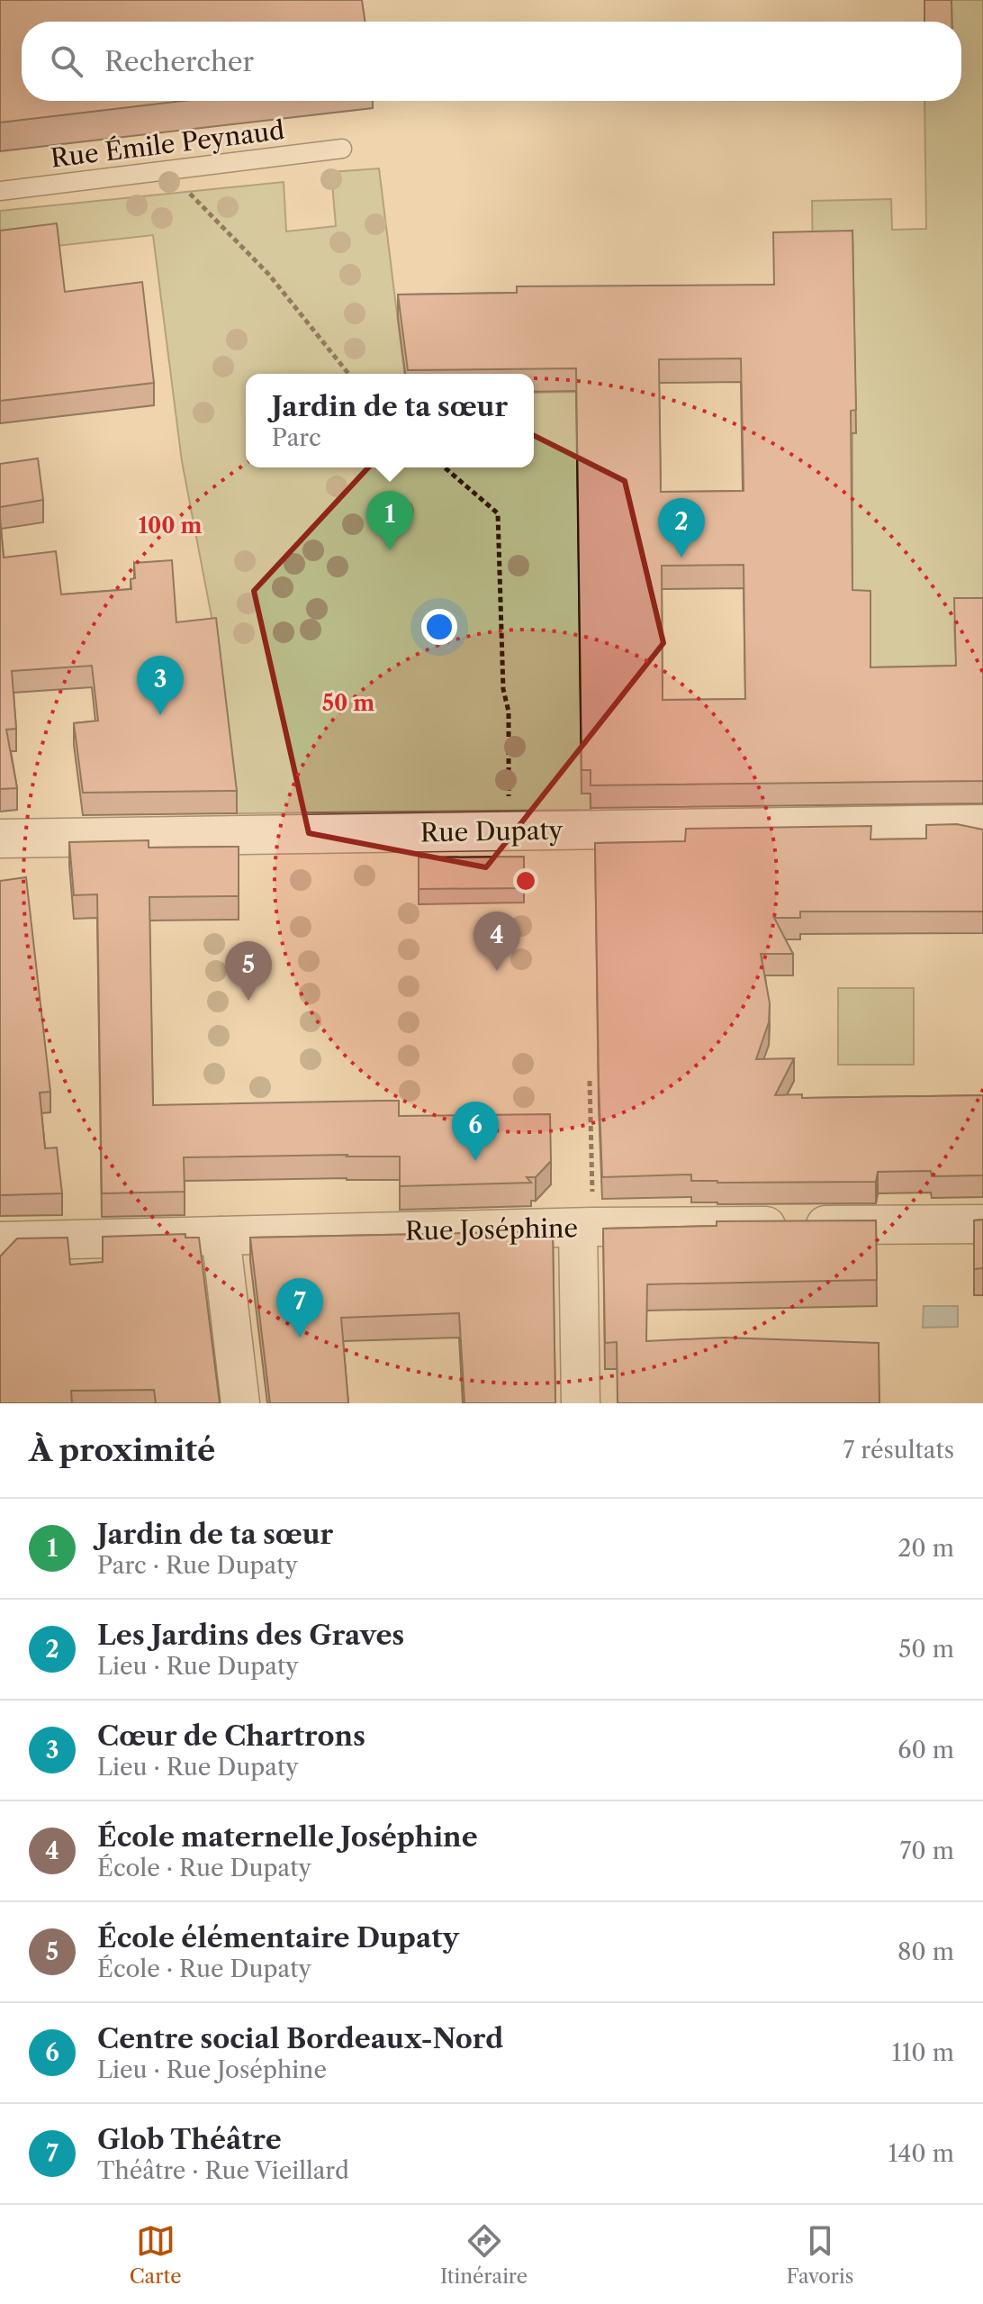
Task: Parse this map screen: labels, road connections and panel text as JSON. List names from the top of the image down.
{
  "streets": {
    "street": ["Rue Dupaty", "Rue Joséphine"],
    "lane": ["Rue Émile Peynaud"]
  },
  "page": {
    "search": "Rechercher",
    "popup": ["Jardin de ta sœur", "Parc"],
    "pins": [
      "1",
      "2",
      "3",
      "4",
      "5",
      "6",
      "7"
    ],
    "heading": ["À proximité", "7 résultats"],
    "list": [
      {
        "mark": "1",
        "name": "Jardin de ta sœur",
        "note": "Parc · Rue Dupaty",
        "value": "20 m"
      },
      {
        "mark": "2",
        "name": "Les Jardins des Graves",
        "note": "Lieu · Rue Dupaty",
        "value": "50 m"
      },
      {
        "mark": "3",
        "name": "Cœur de Chartrons",
        "note": "Lieu · Rue Dupaty",
        "value": "60 m"
      },
      {
        "mark": "4",
        "name": "École maternelle Joséphine",
        "note": "École · Rue Dupaty",
        "value": "70 m"
      },
      {
        "mark": "5",
        "name": "École élémentaire Dupaty",
        "note": "École · Rue Dupaty",
        "value": "80 m"
      },
      {
        "mark": "6",
        "name": "Centre social Bordeaux-Nord",
        "note": "Lieu · Rue Joséphine",
        "value": "110 m"
      },
      {
        "mark": "7",
        "name": "Glob Théâtre",
        "note": "Théâtre · Rue Vieillard",
        "value": "140 m"
      }
    ],
    "nav": ["Carte", "Itinéraire", "Favoris"]
  },
  "rings": ["100 m", "50 m"]
}
